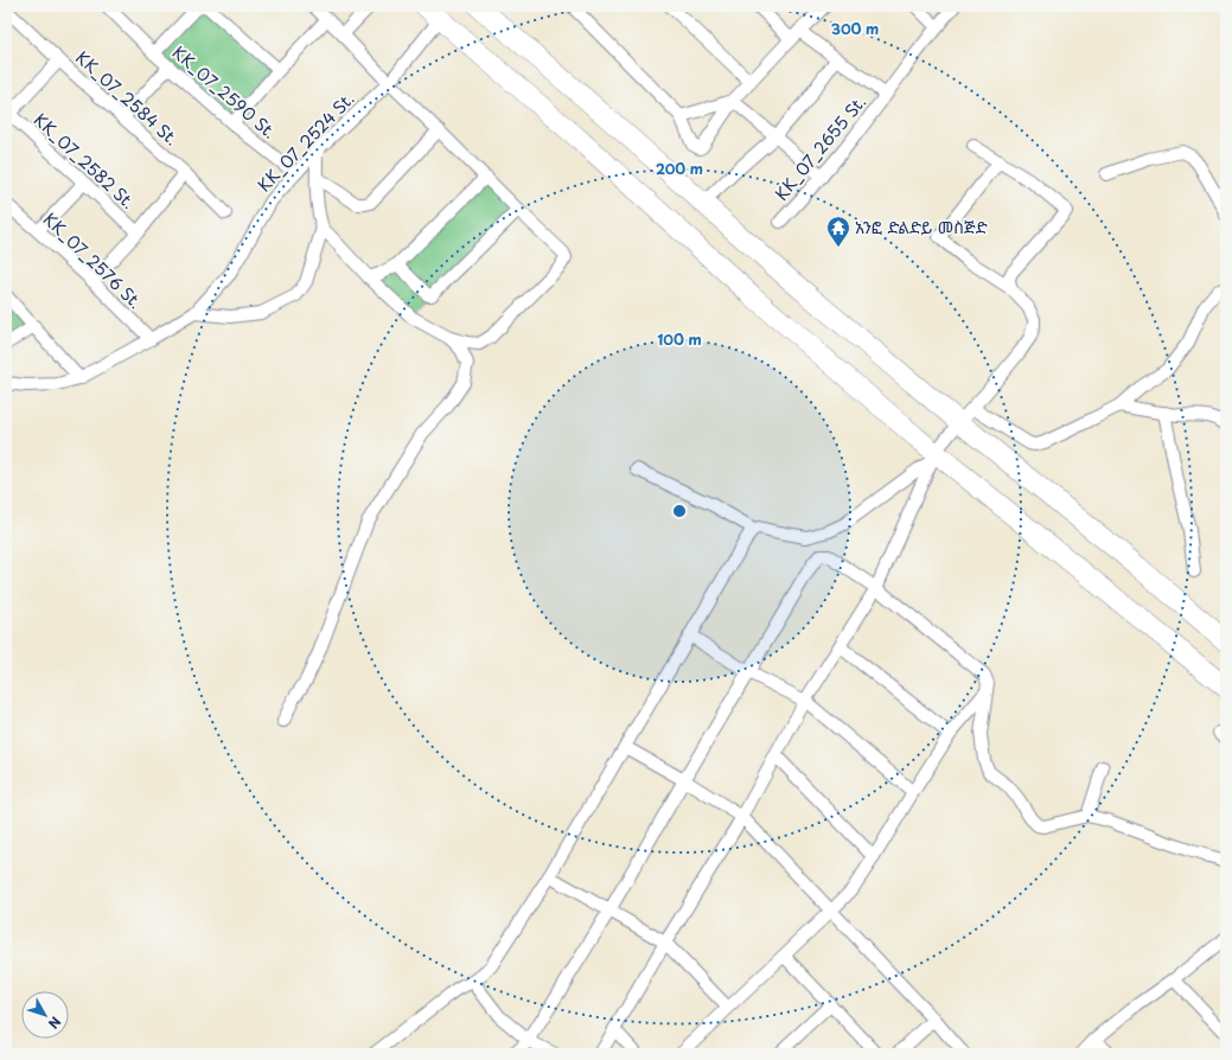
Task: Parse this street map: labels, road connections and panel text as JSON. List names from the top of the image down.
{
  "streets": {
    "street": [
      "KK_07_2590 St.",
      "KK_07_2584 St.",
      "KK_07_2524 St.",
      "KK_07_2655 St.",
      "KK_07_2582 St.",
      "KK_07_2576 St."
    ]
  },
  "crossings": [
    ["KK_07_2590 St.", "KK_07_2524 St."],
    ["KK_07_2524 St.", "KK_07_2576 St."]
  ],
  "places": {
    "temple": ["አንፎ ድልድይ መስጅድ"]
  },
  "north": "bottom right",
  "rings": ["300 m", "200 m", "100 m"]
}
